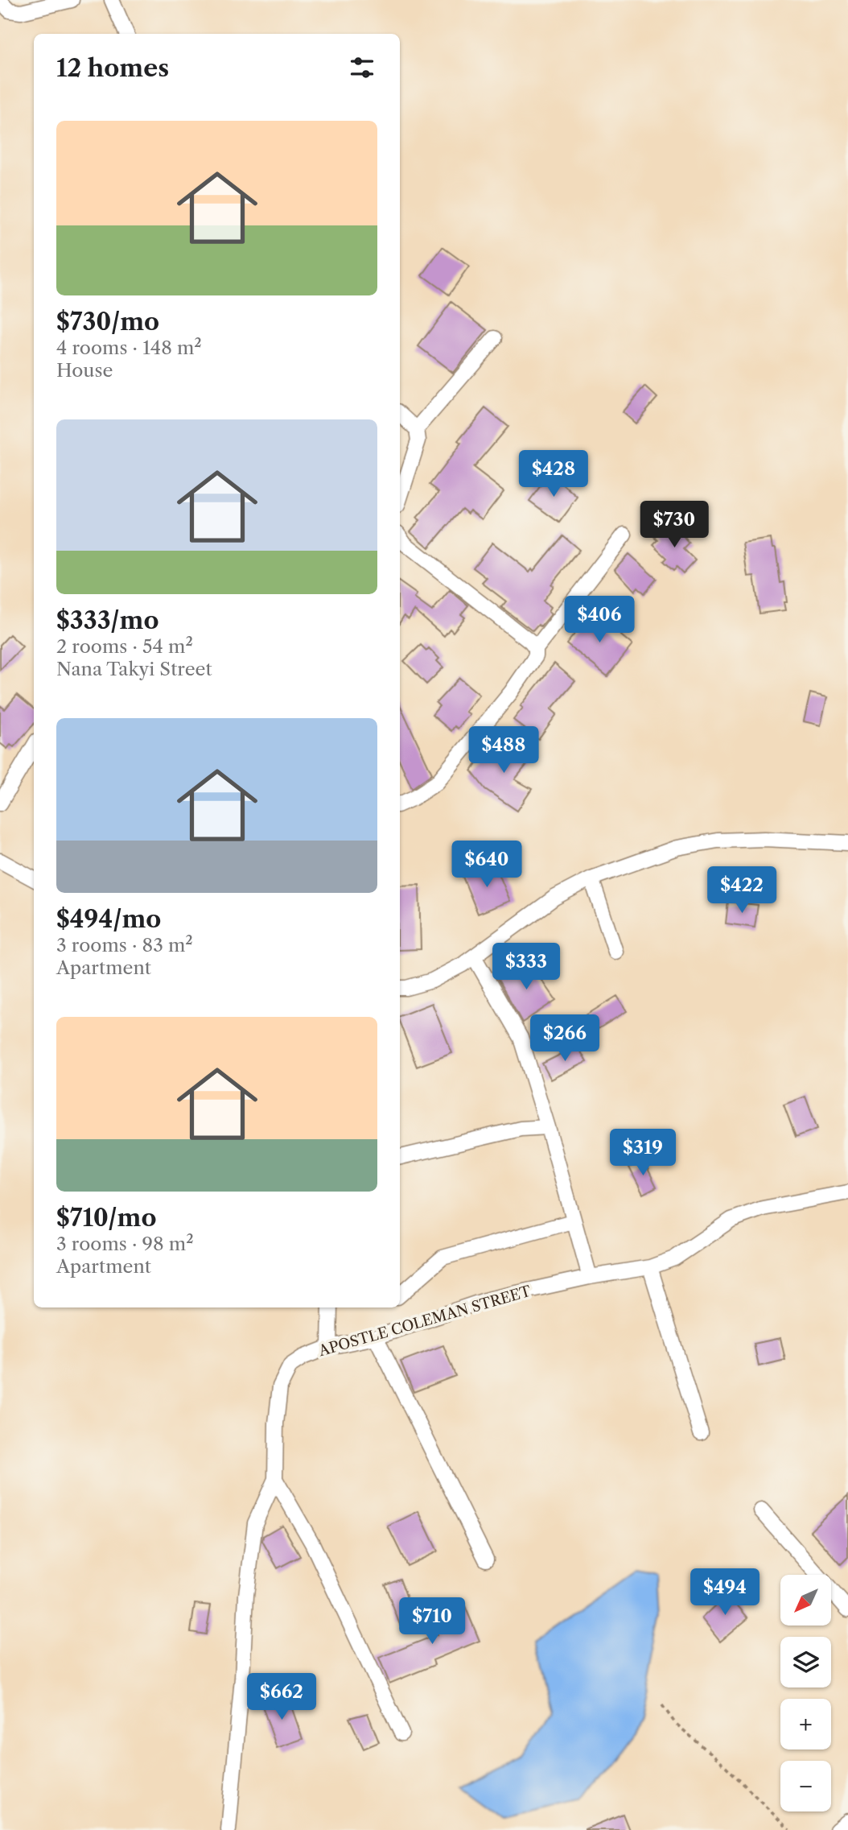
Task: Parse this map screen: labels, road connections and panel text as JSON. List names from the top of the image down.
{
  "streets": {
    "street": ["APOSTLE COLEMAN STREET"]
  },
  "north": "bottom left",
  "page": {
    "heading": "12 homes",
    "list": [
      {
        "name": "$730/mo",
        "note": "4 rooms · 148 m² · House"
      },
      {
        "name": "$333/mo",
        "note": "2 rooms · 54 m² · Nana Takyi Street"
      },
      {
        "name": "$494/mo",
        "note": "3 rooms · 83 m² · Apartment"
      },
      {
        "name": "$710/mo",
        "note": "3 rooms · 98 m² · Apartment"
      }
    ],
    "price": [
      "$428",
      "$730",
      "$406",
      "$488",
      "$640",
      "$422",
      "$333",
      "$266",
      "$319",
      "$494",
      "$710",
      "$662"
    ],
    "map_buttons": ["+", "−"]
  }
}
